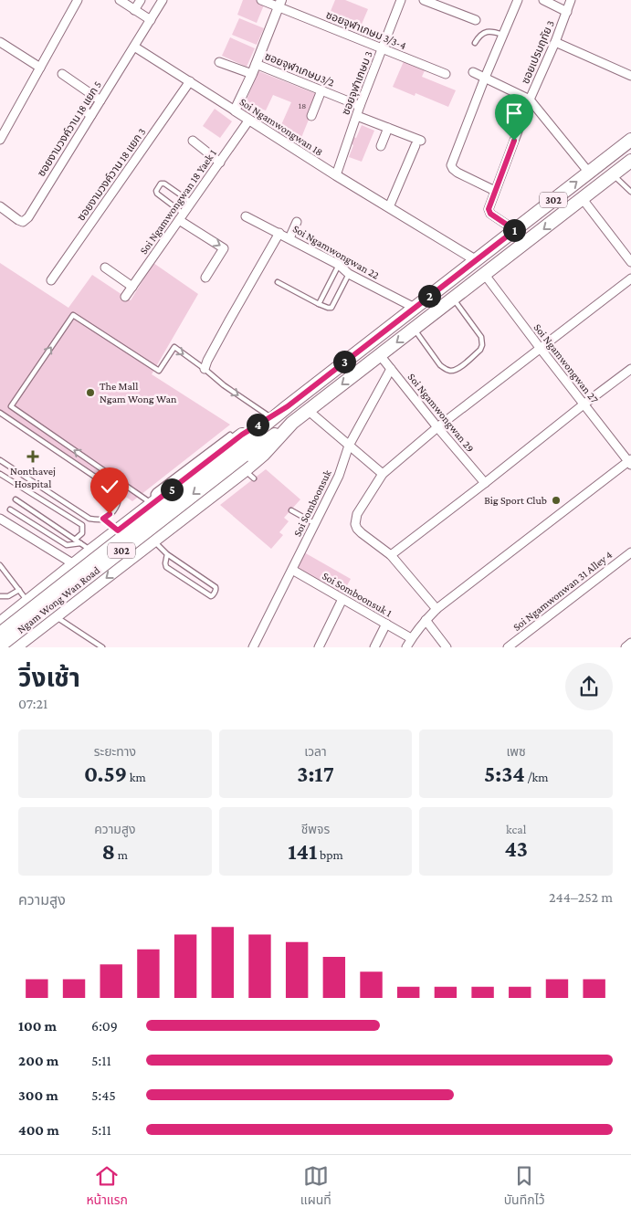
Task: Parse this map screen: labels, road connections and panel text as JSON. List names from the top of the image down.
{
  "streets": {
    "main road": ["302", "Ngam Wong Wan Road"],
    "street": [
      "ซอยจุฬาเกษม 3/3-4",
      "ซอยเปรมฤทัย 3",
      "ซอยจุฬาเกษม3/2",
      "ซอยจุฬาเกษม 3",
      "Soi Ngamwongwan 18",
      "ซอยงามวงค์วาน 18 แยก 5",
      "ซอยงามวงค์วาน 18 แยก 3",
      "Soi Ngamwongwan 18 Yaek 1",
      "Soi Ngamwongwan 22",
      "Soi Ngamwongwan 27",
      "Soi Ngamwongwan 29",
      "Soi Somboonsuk",
      "Soi Ngamwonwan 31 Alley 4",
      "Soi Somboonsuk 1"
    ]
  },
  "crossings": [
    ["ซอยจุฬาเกษม 3/3-4", "ซอยจุฬาเกษม 3"],
    ["ซอยเปรมฤทัย 3", "Ngam Wong Wan Road"],
    ["ซอยจุฬาเกษม3/2", "ซอยจุฬาเกษม 3"],
    ["ซอยจุฬาเกษม 3", "Soi Ngamwongwan 18"],
    ["Soi Ngamwongwan 18", "ซอยงามวงค์วาน 18 แยก 5"],
    ["Soi Ngamwongwan 18", "ซอยงามวงค์วาน 18 แยก 3"],
    ["Soi Ngamwongwan 18", "Soi Ngamwongwan 18 Yaek 1"],
    ["Soi Ngamwongwan 18", "Ngam Wong Wan Road"],
    ["Soi Ngamwongwan 22", "Ngam Wong Wan Road"],
    ["Soi Ngamwongwan 27", "Ngam Wong Wan Road"],
    ["Soi Ngamwongwan 29", "Soi Somboonsuk"],
    ["Soi Ngamwongwan 29", "Ngam Wong Wan Road"],
    ["Soi Somboonsuk", "Soi Somboonsuk 1"]
  ],
  "places": {
    "other": ["The Mall Ngam Wong Wan", "Big Sport Club"],
    "health": ["Nonthavej Hospital"]
  },
  "house_numbers": ["18"],
  "page": {
    "pins": [
      "1",
      "2",
      "3",
      "4",
      "5"
    ],
    "heading": ["วิ่งเช้า", "07:21"],
    "stats": [
      ["ระยะทาง", "0.59 km"],
      ["เวลา", "3:17"],
      ["เพซ", "5:34 /km"],
      ["ความสูง", "8 m"],
      ["ชีพจร", "141 bpm"],
      ["kcal", "43"]
    ],
    "chart": ["ความสูง", "244–252 m"],
    "list": [
      {
        "name": "100 m",
        "note": "6:09"
      },
      {
        "name": "200 m",
        "note": "5:11"
      },
      {
        "name": "300 m",
        "note": "5:45"
      },
      {
        "name": "400 m",
        "note": "5:11"
      }
    ],
    "tabs": ["หน้าแรก", "แผนที่", "บันทึกไว้"]
  }
}
